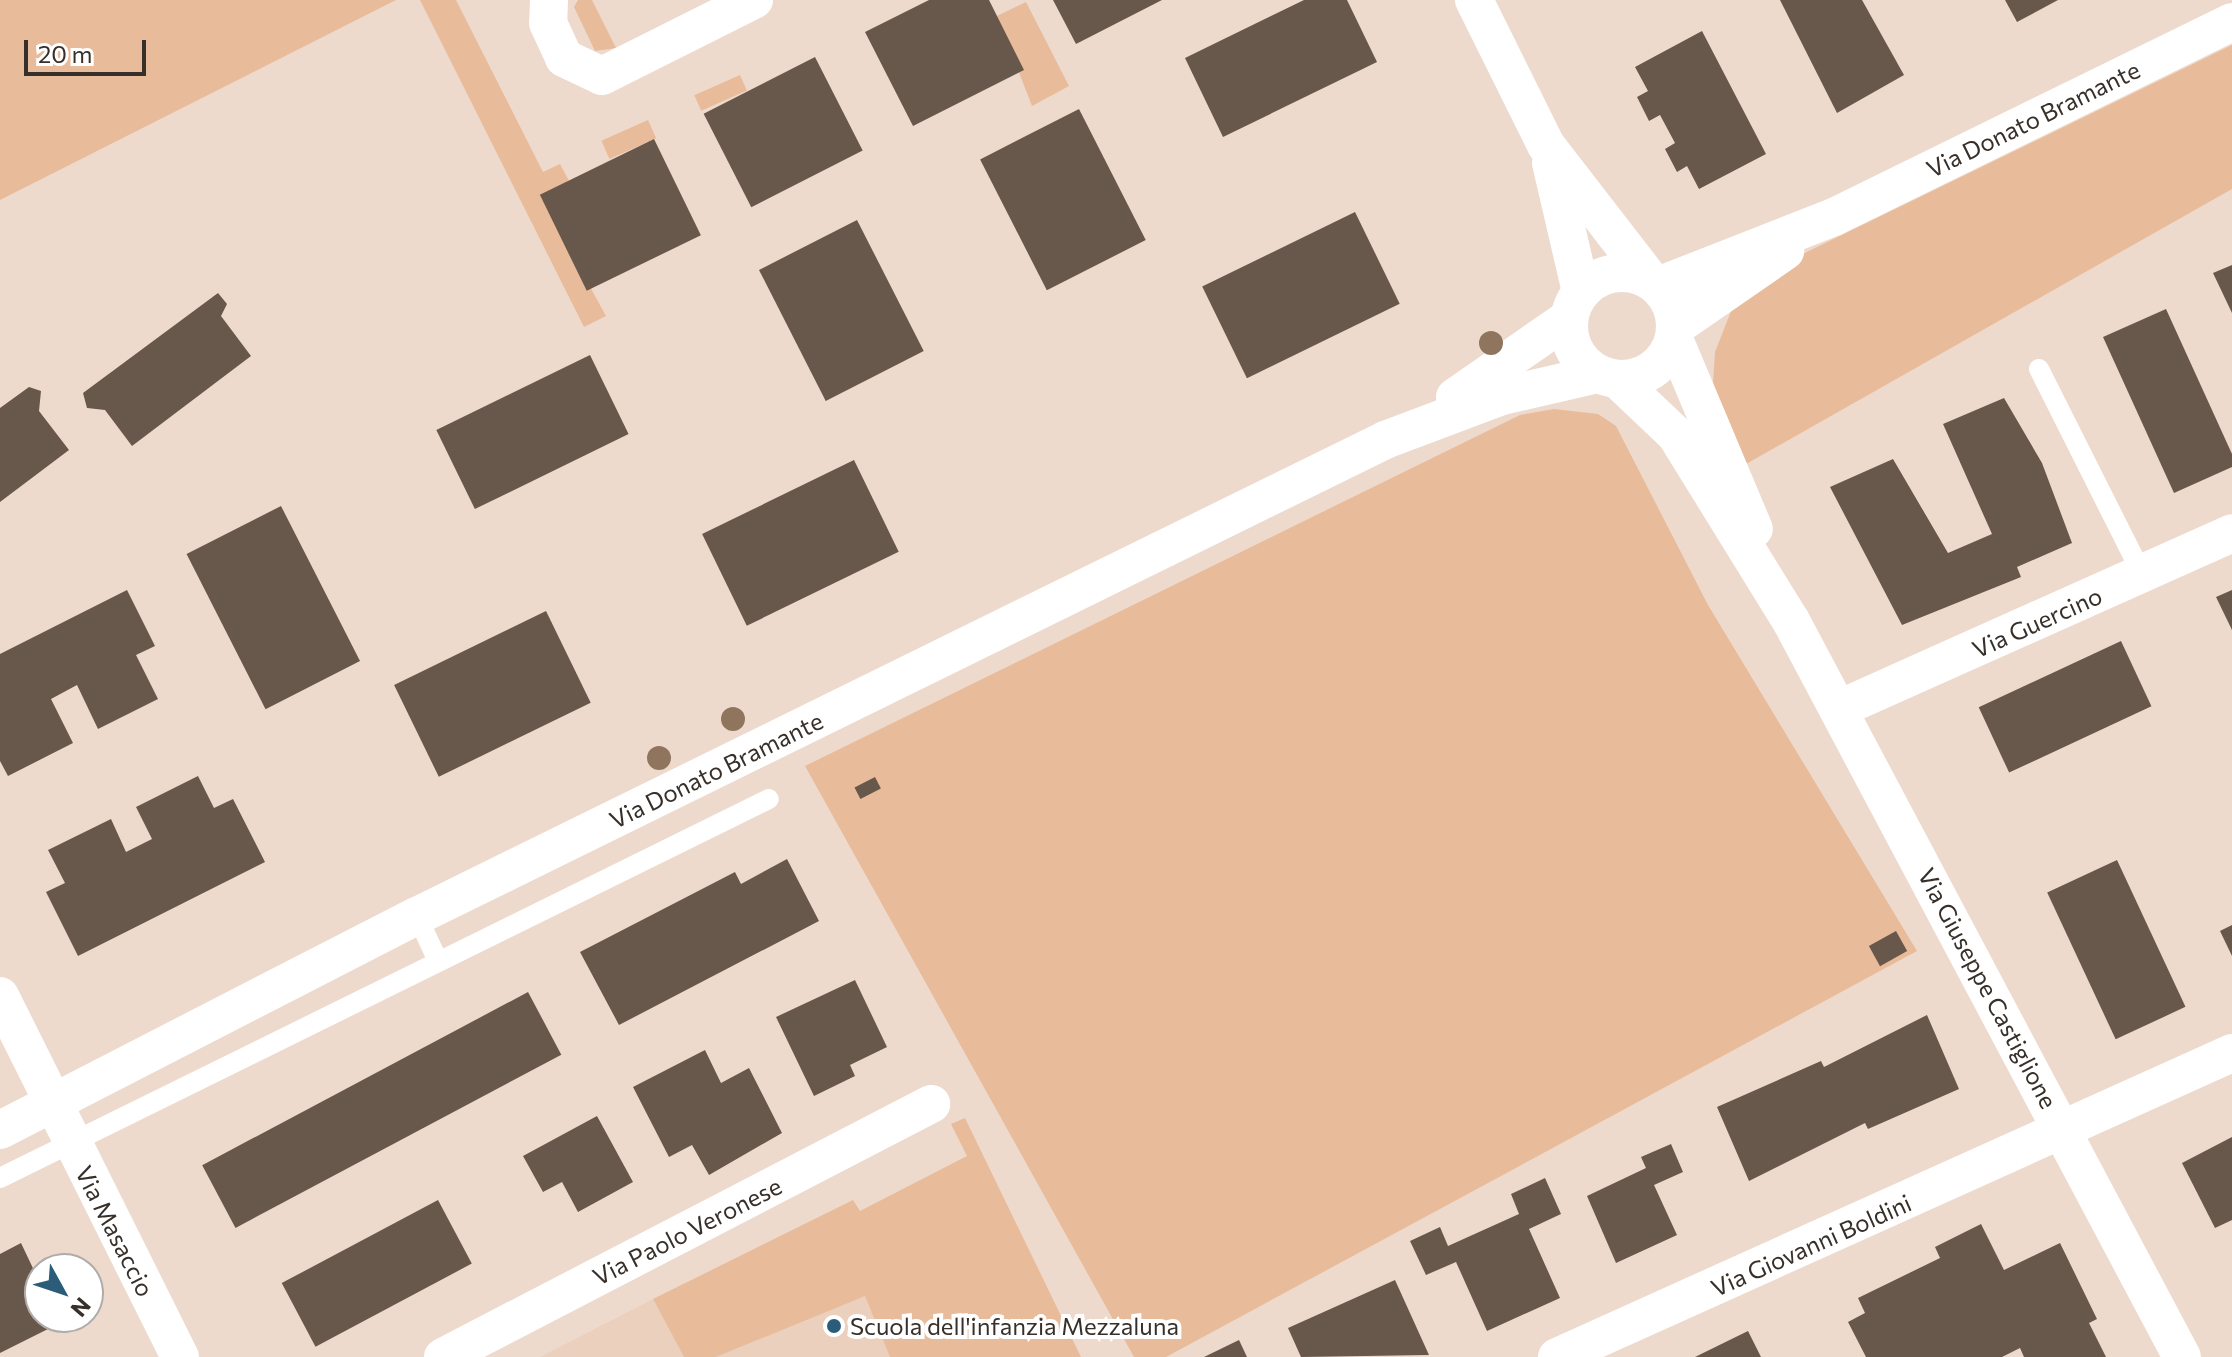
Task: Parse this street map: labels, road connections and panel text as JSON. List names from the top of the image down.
{
  "streets": {
    "street": [
      "Via Donato Bramante",
      "Via Guercino",
      "Via Giuseppe Castiglione",
      "Via Masaccio",
      "Via Paolo Veronese",
      "Via Giovanni Boldini"
    ]
  },
  "crossings": [
    ["Via Donato Bramante", "Via Giuseppe Castiglione"],
    ["Via Donato Bramante", "Via Masaccio"],
    ["Via Guercino", "Via Giuseppe Castiglione"],
    ["Via Giuseppe Castiglione", "Via Giovanni Boldini"]
  ],
  "places": ["Scuola dell'infanzia Mezzaluna"],
  "scale_bar": "20 m",
  "north": "bottom right"
}
